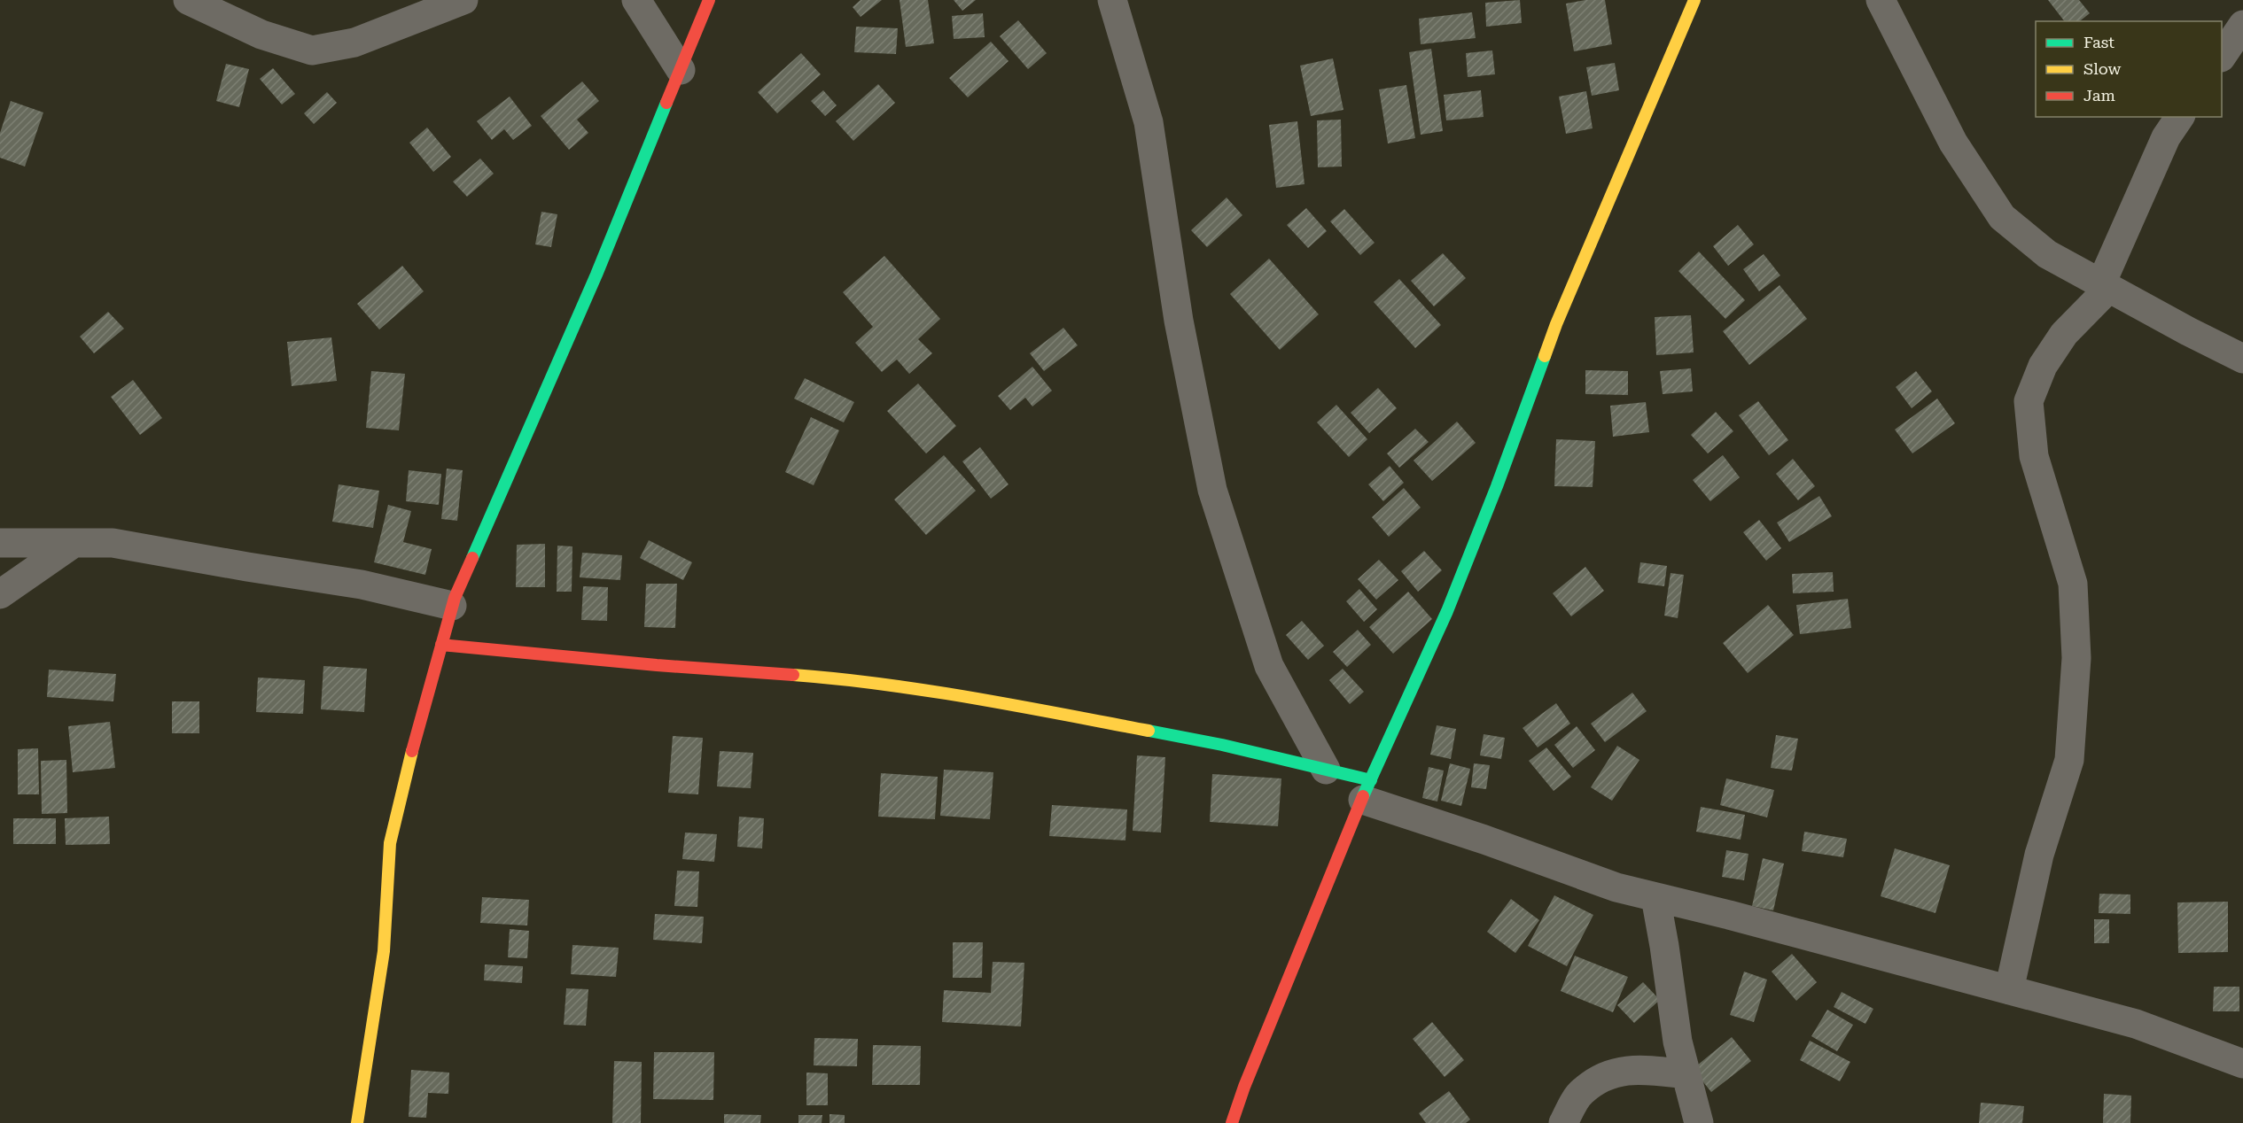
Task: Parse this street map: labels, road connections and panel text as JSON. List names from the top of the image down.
{
  "legend": ["Fast", "Slow", "Jam"]
}
